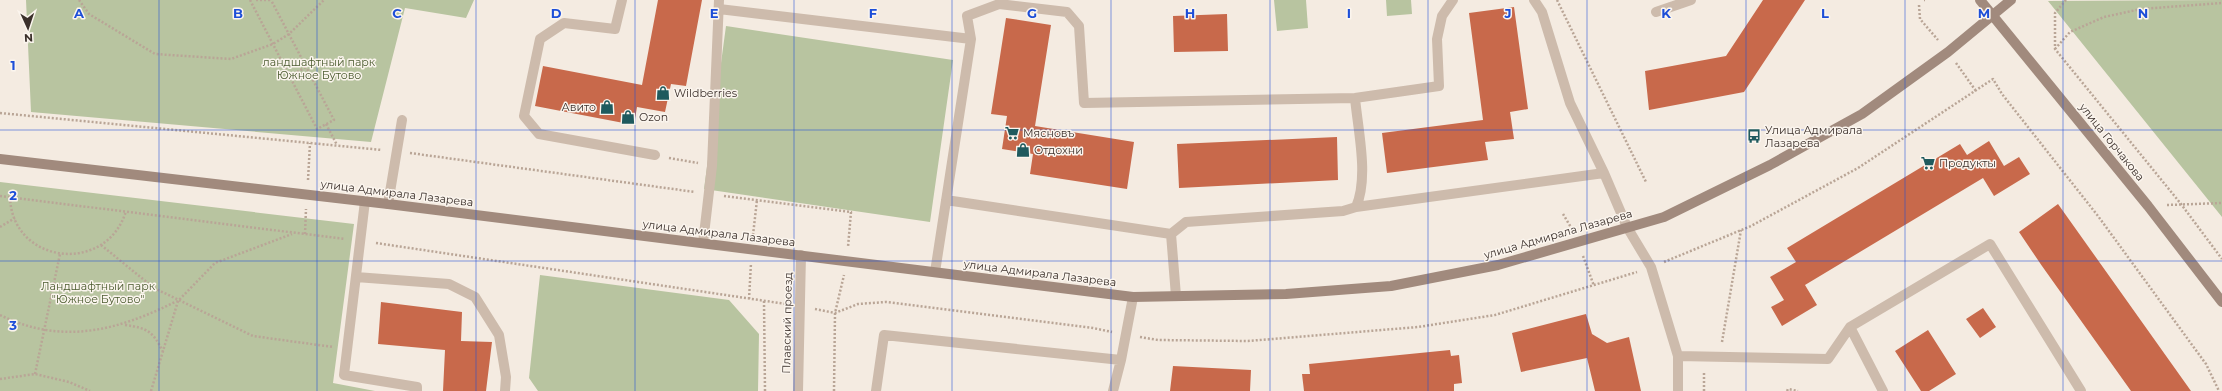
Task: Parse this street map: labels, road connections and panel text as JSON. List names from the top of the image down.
{
  "streets": {
    "street": ["улица Горчакова", "улица Адмирала Лазарева", "Плавский проезд"]
  },
  "crossings": [
    ["улица Горчакова", "улица Адмирала Лазарева"],
    ["улица Адмирала Лазарева", "Плавский проезд"]
  ],
  "parks": ["ландшафтный парк Южное Бутово", "Ландшафтный парк \"Южное Бутово\""],
  "places": {
    "shop": [
      "Wildberries",
      "Авито",
      "Ozon",
      "Отдохни"
    ],
    "supermarket": ["Мясновъ", "Продукты"],
    "bus stop": ["Улица Адмирала Лазарева"]
  },
  "north": "bottom",
  "grid": {
    "columns": [
      "A",
      "B",
      "C",
      "D",
      "E",
      "F",
      "G",
      "H",
      "I",
      "J",
      "K",
      "L",
      "M",
      "N"
    ],
    "rows": ["1", "2", "3"]
  }
}
